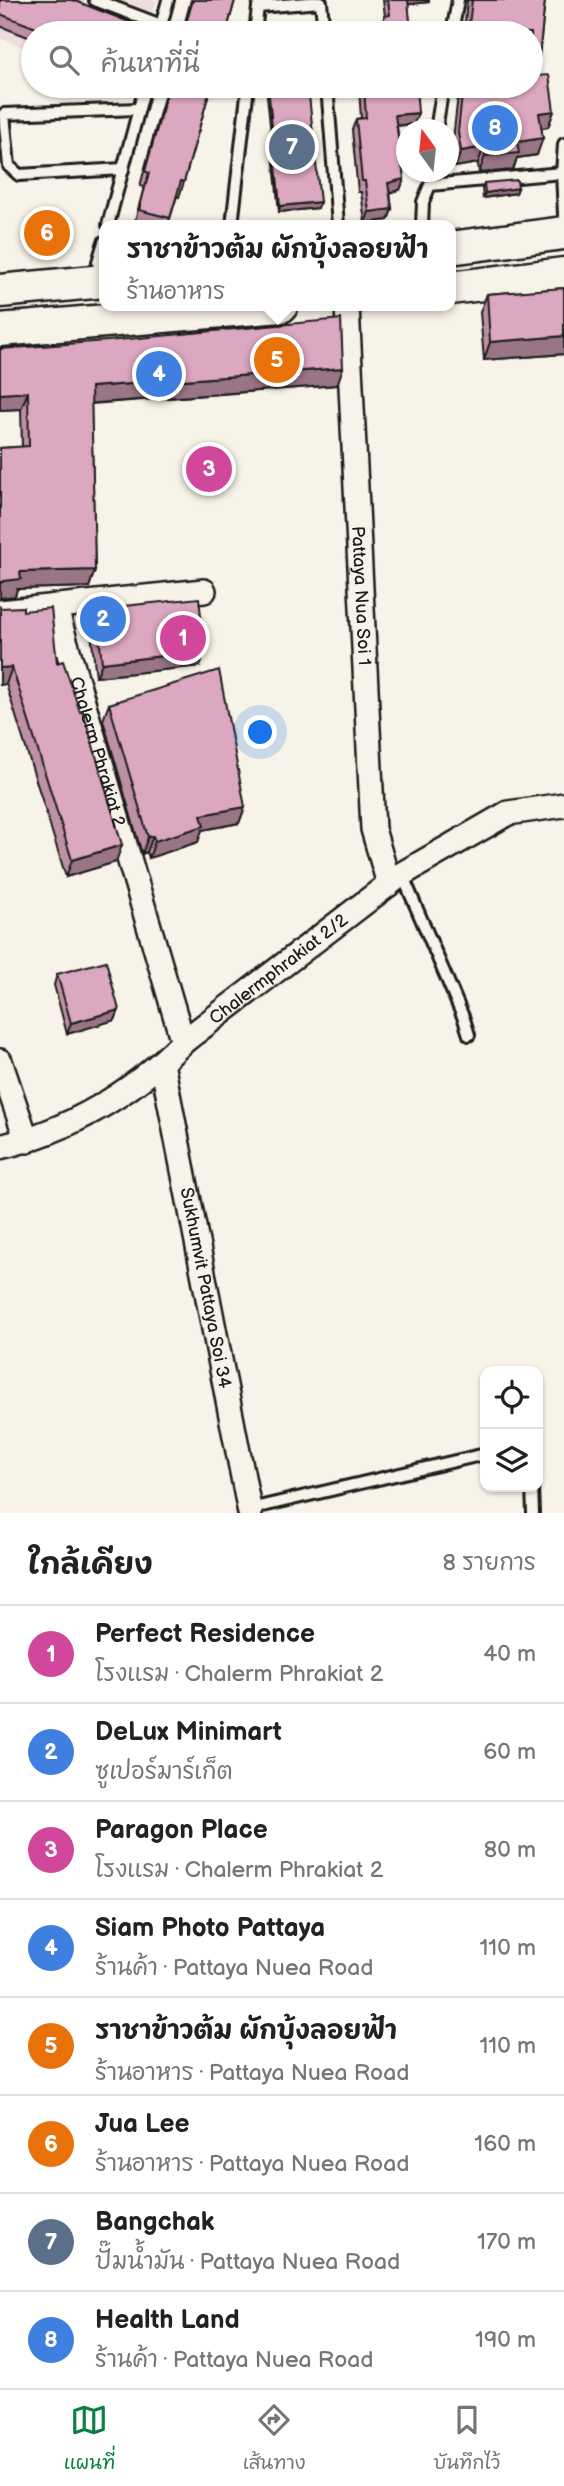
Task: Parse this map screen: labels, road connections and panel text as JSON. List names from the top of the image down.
{
  "streets": {
    "street": [
      "Pattaya Nua Soi 1",
      "Chalerm Phrakiat 2",
      "Chalermphrakiat 2/2",
      "Sukhumvit Pattaya Soi 34"
    ]
  },
  "crossings": [
    ["Pattaya Nua Soi 1", "Chalermphrakiat 2/2"],
    ["Chalerm Phrakiat 2", "Chalermphrakiat 2/2"],
    ["Chalermphrakiat 2/2", "Sukhumvit Pattaya Soi 34"]
  ],
  "north": "top",
  "page": {
    "search": "ค้นหาที่นี่",
    "pins": [
      "8",
      "7",
      "6",
      "5",
      "4",
      "3",
      "2",
      "1"
    ],
    "popup": ["ราชาข้าวต้ม ผักบุ้งลอยฟ้า", "ร้านอาหาร"],
    "heading": ["ใกล้เคียง", "8 รายการ"],
    "list": [
      {
        "mark": "1",
        "name": "Perfect Residence",
        "note": "โรงแรม · Chalerm Phrakiat 2",
        "value": "40 m"
      },
      {
        "mark": "2",
        "name": "DeLux Minimart",
        "note": "ซูเปอร์มาร์เก็ต",
        "value": "60 m"
      },
      {
        "mark": "3",
        "name": "Paragon Place",
        "note": "โรงแรม · Chalerm Phrakiat 2",
        "value": "80 m"
      },
      {
        "mark": "4",
        "name": "Siam Photo Pattaya",
        "note": "ร้านค้า · Pattaya Nuea Road",
        "value": "110 m"
      },
      {
        "mark": "5",
        "name": "ราชาข้าวต้ม ผักบุ้งลอยฟ้า",
        "note": "ร้านอาหาร · Pattaya Nuea Road",
        "value": "110 m"
      },
      {
        "mark": "6",
        "name": "Jua Lee",
        "note": "ร้านอาหาร · Pattaya Nuea Road",
        "value": "160 m"
      },
      {
        "mark": "7",
        "name": "Bangchak",
        "note": "ปั๊มน้ำมัน · Pattaya Nuea Road",
        "value": "170 m"
      },
      {
        "mark": "8",
        "name": "Health Land",
        "note": "ร้านค้า · Pattaya Nuea Road",
        "value": "190 m"
      }
    ],
    "nav": ["แผนที่", "เส้นทาง", "บันทึกไว้"]
  }
}
